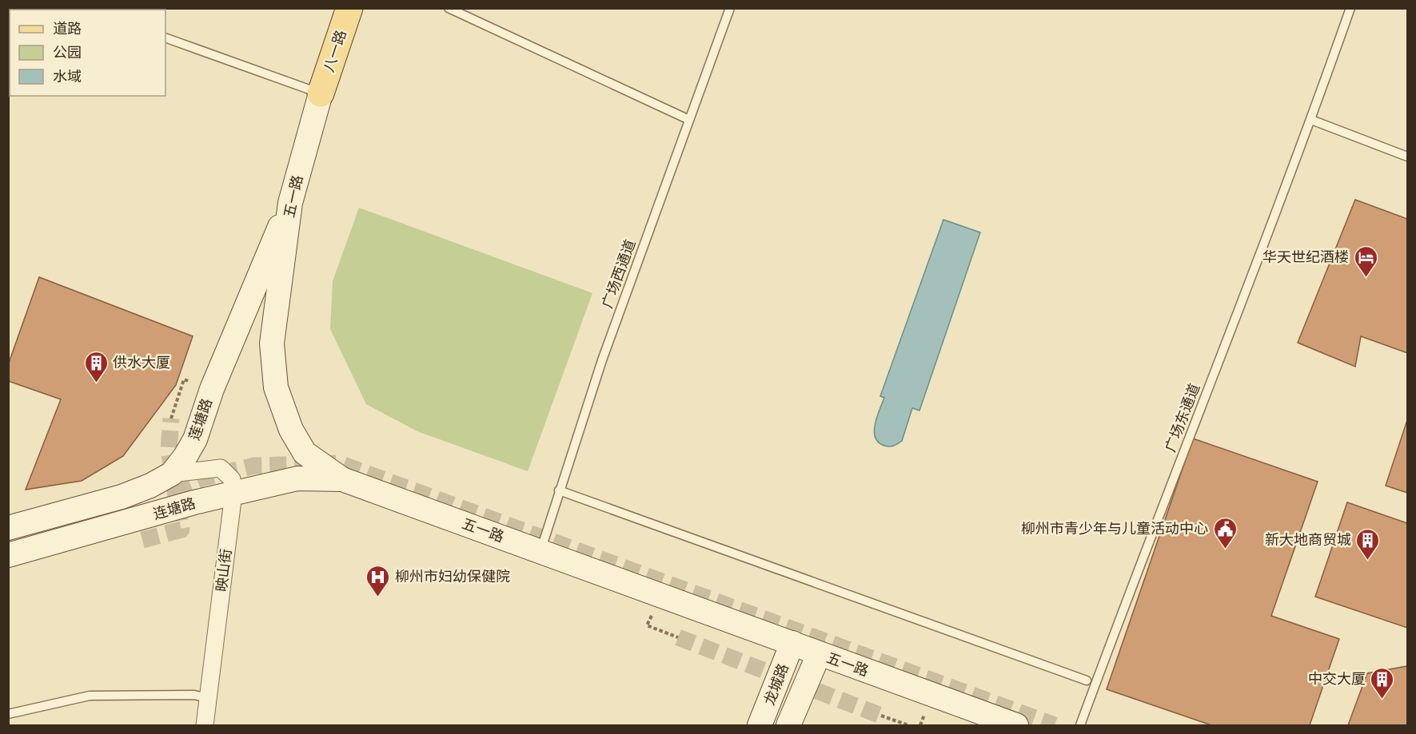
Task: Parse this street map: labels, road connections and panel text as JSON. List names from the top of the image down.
{
  "streets": {
    "main road": [
      "八一路",
      "五一路",
      "莲塘路",
      "连塘路",
      "龙城路"
    ],
    "street": ["映山街"],
    "lane": ["广场西通道", "广场东通道"]
  },
  "crossings": [
    ["八一路", "五一路"],
    ["五一路", "广场西通道"],
    ["五一路", "莲塘路"],
    ["五一路", "连塘路"],
    ["五一路", "龙城路"],
    ["莲塘路", "映山街"],
    ["连塘路", "映山街"]
  ],
  "places": {
    "hotel": ["华天世纪酒楼"],
    "building": ["供水大厦", "新大地商贸城", "中交大厦"],
    "public building": ["柳州市青少年与儿童活动中心"],
    "hospital": ["柳州市妇幼保健院"]
  },
  "legend": ["道路", "公园", "水域"]
}
